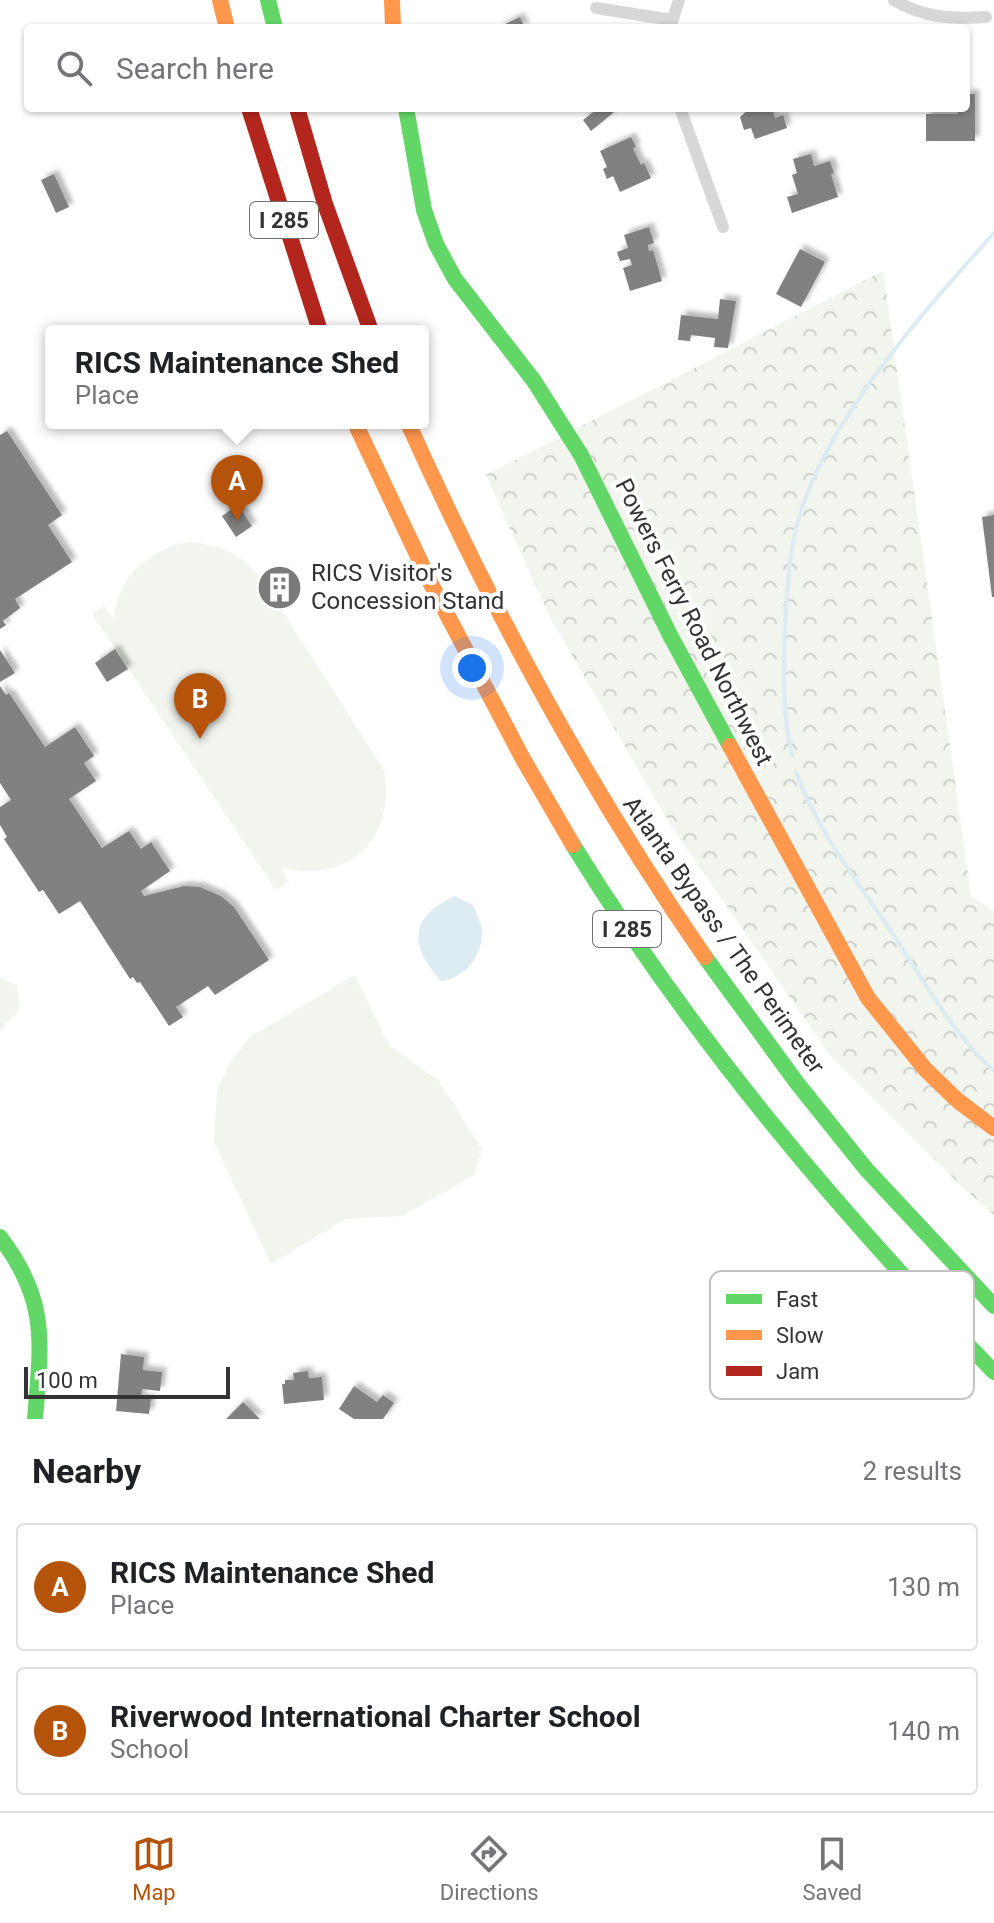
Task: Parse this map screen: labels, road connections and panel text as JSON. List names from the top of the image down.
{
  "streets": {
    "main road": ["I 285", "Powers Ferry Road Northwest", "Atlanta Bypass / The Perimeter"]
  },
  "places": {
    "building": ["RICS Visitor's Concession Stand"]
  },
  "legend": ["Fast", "Slow", "Jam"],
  "scale_bar": "100 m",
  "page": {
    "search": "Search here",
    "popup": ["RICS Maintenance Shed", "Place"],
    "pins": ["A", "B"],
    "scale": "100 m",
    "heading": ["Nearby", "2 results"],
    "list": [
      {
        "mark": "A",
        "name": "RICS Maintenance Shed",
        "note": "Place",
        "value": "130 m"
      },
      {
        "mark": "B",
        "name": "Riverwood International Charter School",
        "note": "School",
        "value": "140 m"
      }
    ],
    "nav": ["Map", "Directions", "Saved"]
  }
}
